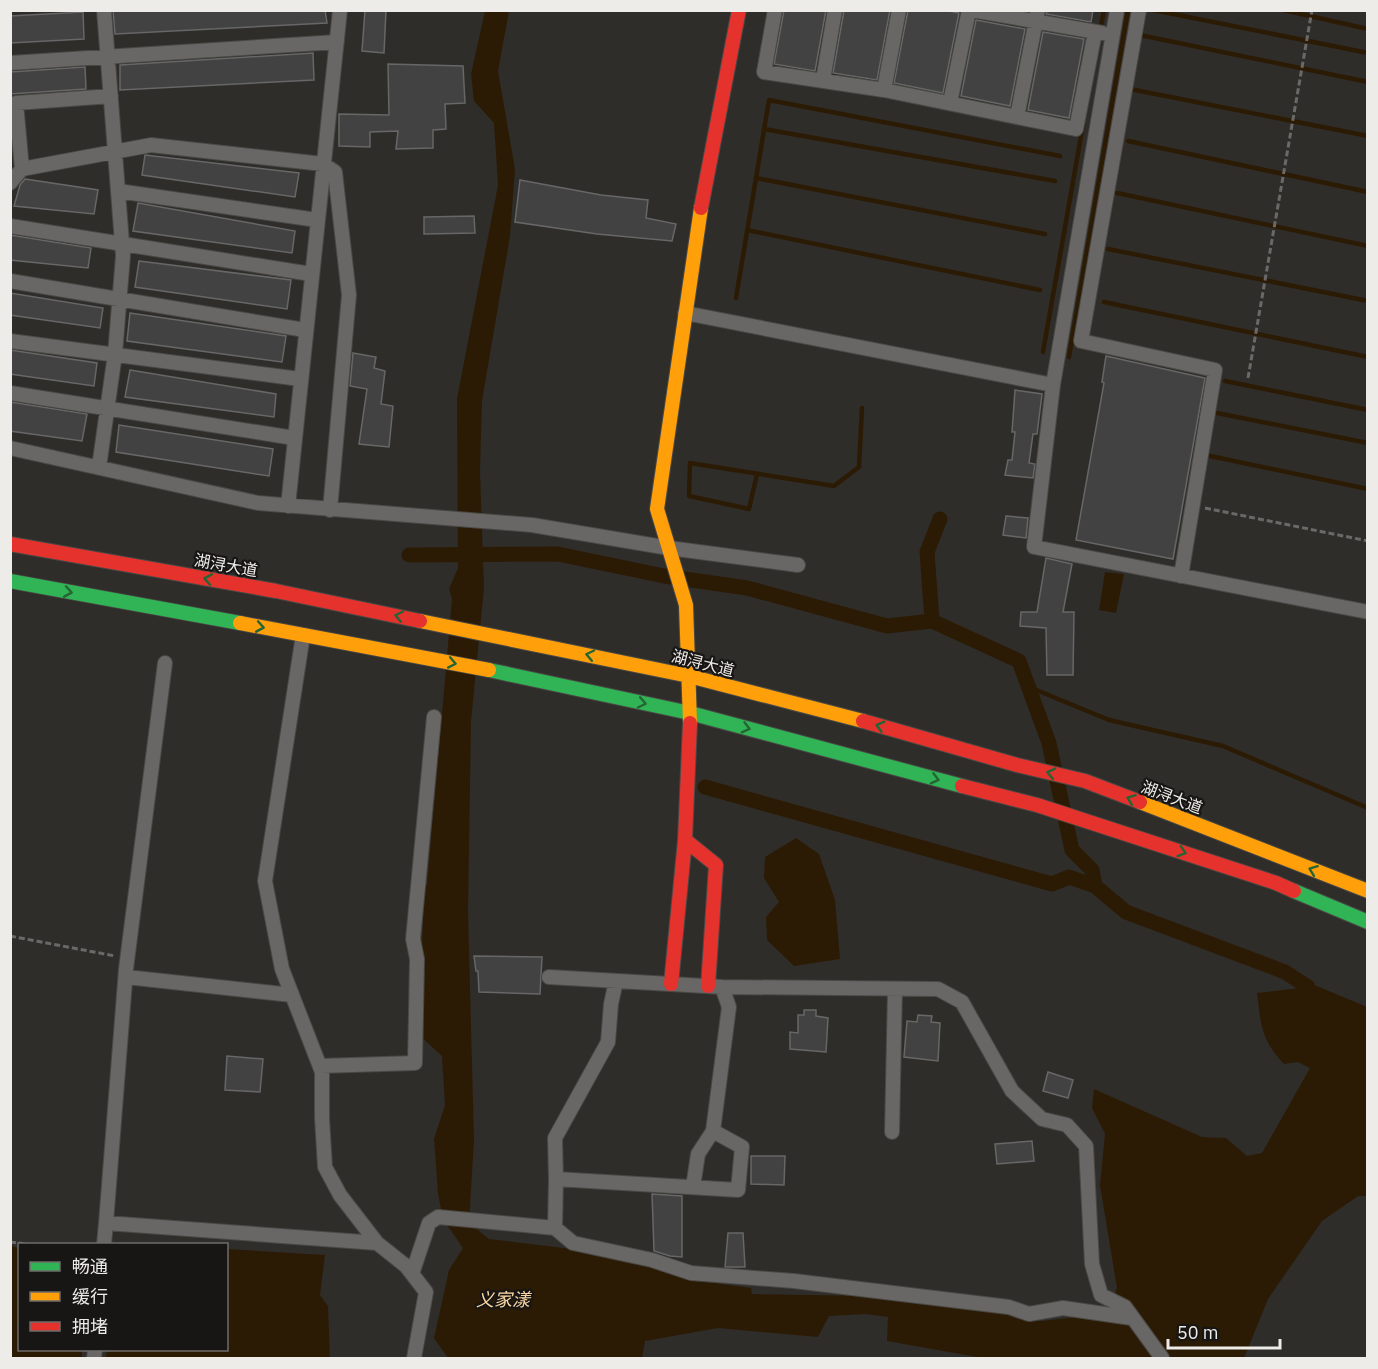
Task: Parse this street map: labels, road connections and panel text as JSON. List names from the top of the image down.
{
  "streets": {
    "main road": ["湖浔大道"]
  },
  "water": ["义家漾"],
  "legend": ["畅通", "缓行", "拥堵"],
  "scale_bar": "50 m"
}
